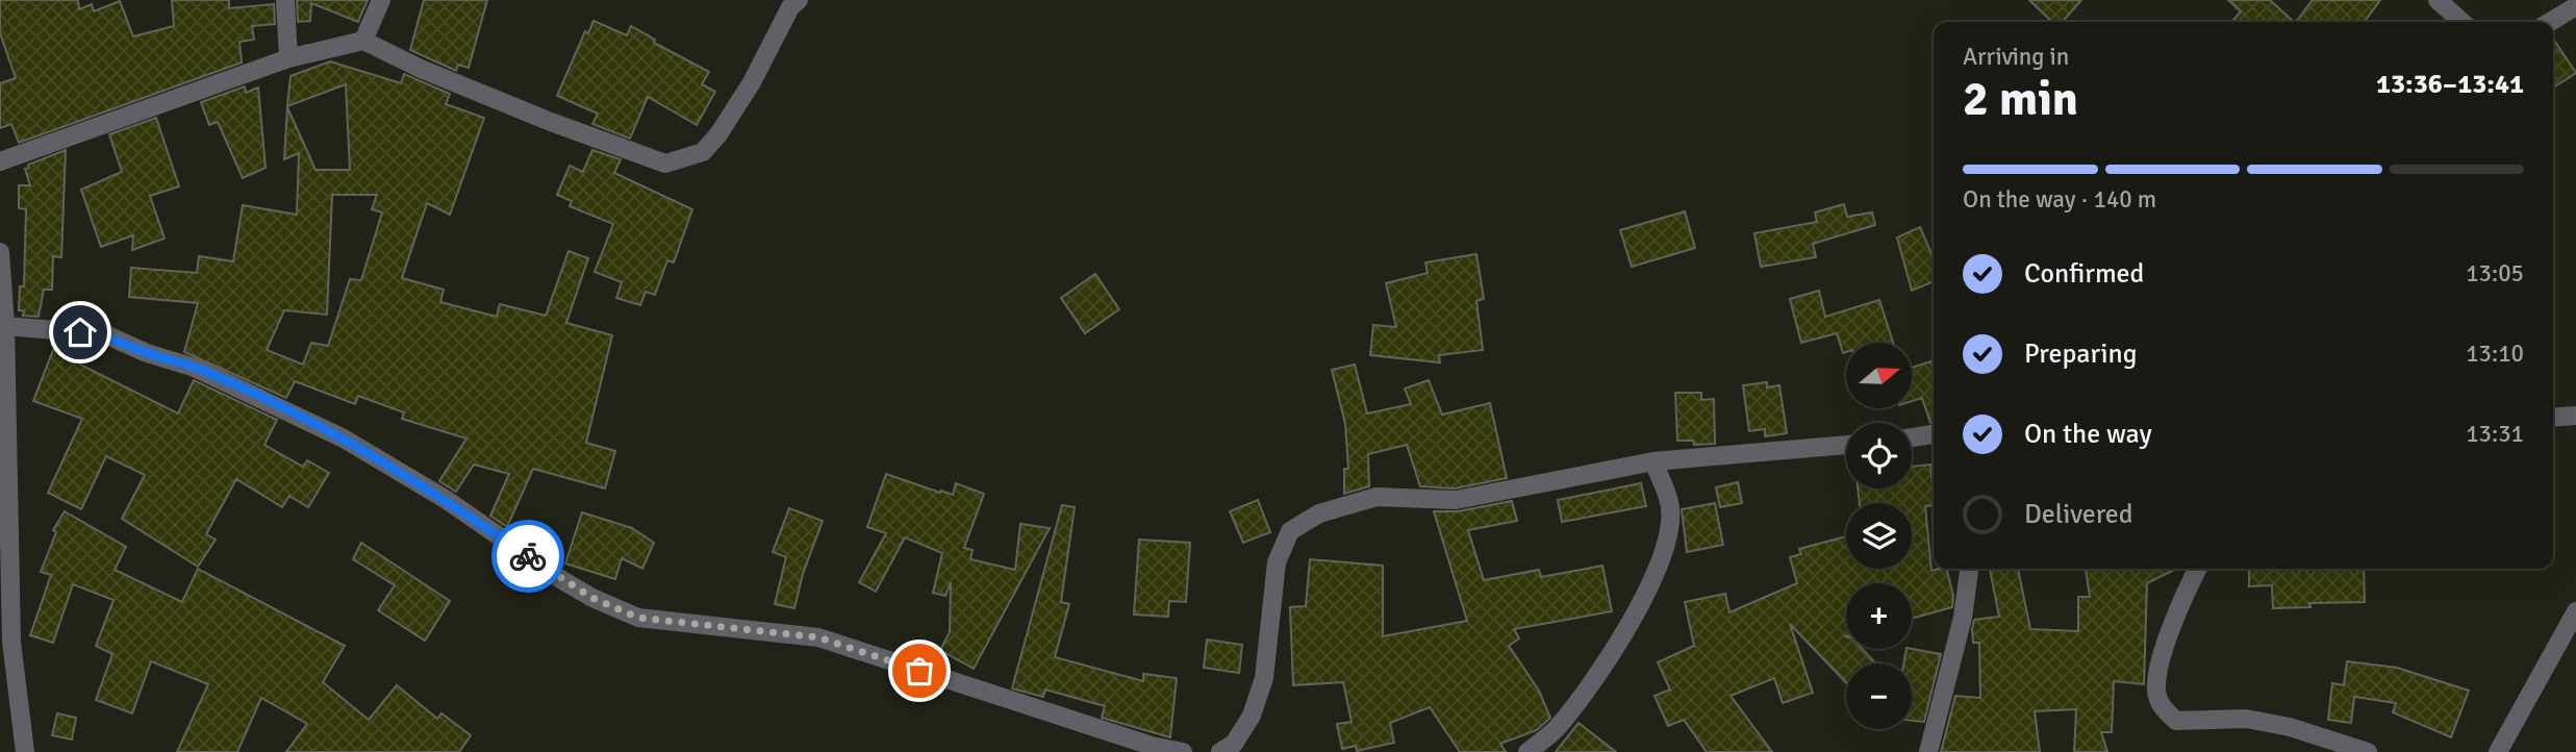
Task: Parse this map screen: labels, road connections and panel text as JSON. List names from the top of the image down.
{
  "north": "right",
  "page": {
    "heading": ["2 min", "Arriving in", "13:36–13:41"],
    "bar": "On the way · 140 m",
    "list": [
      ["Confirmed", "13:05"],
      ["Preparing", "13:10"],
      ["On the way", "13:31"],
      "Delivered"
    ],
    "map_buttons": ["+", "−"]
  }
}
